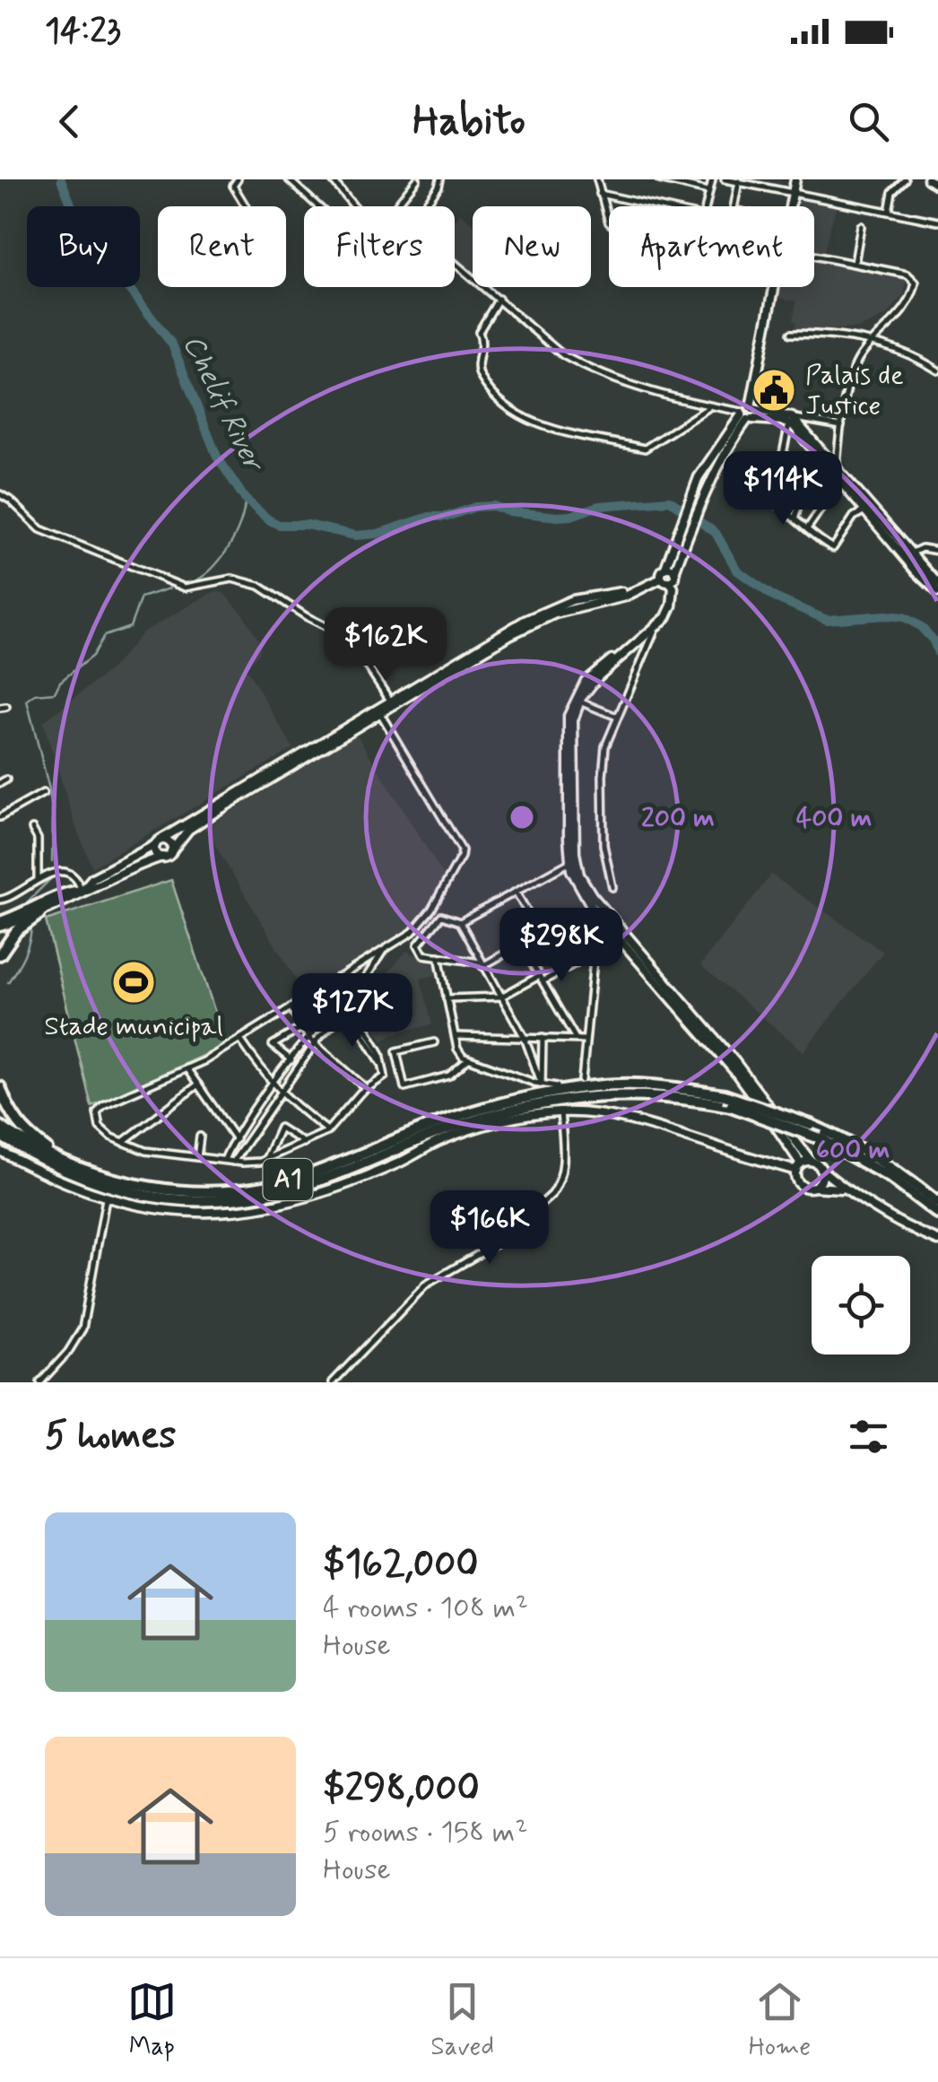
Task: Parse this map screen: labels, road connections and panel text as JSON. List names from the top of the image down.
{
  "streets": {
    "highway": ["A1"]
  },
  "water": ["Chelif River"],
  "places": {
    "public building": ["Palais de Justice"],
    "sports": ["Stade municipal"]
  },
  "page": {
    "status": "14:23",
    "header": "Habito",
    "chip": [
      "Buy",
      "Rent",
      "Filters",
      "New",
      "Apartment"
    ],
    "price": [
      "$114K",
      "$162K",
      "$298K",
      "$127K",
      "$166K"
    ],
    "heading": "5 homes",
    "list": [
      {
        "name": "$162,000",
        "note": "4 rooms · 108 m² · House"
      },
      {
        "name": "$298,000",
        "note": "5 rooms · 158 m² · House"
      }
    ],
    "tabs": ["Map", "Saved", "Home"]
  },
  "rings": ["200 m", "400 m", "600 m"]
}
